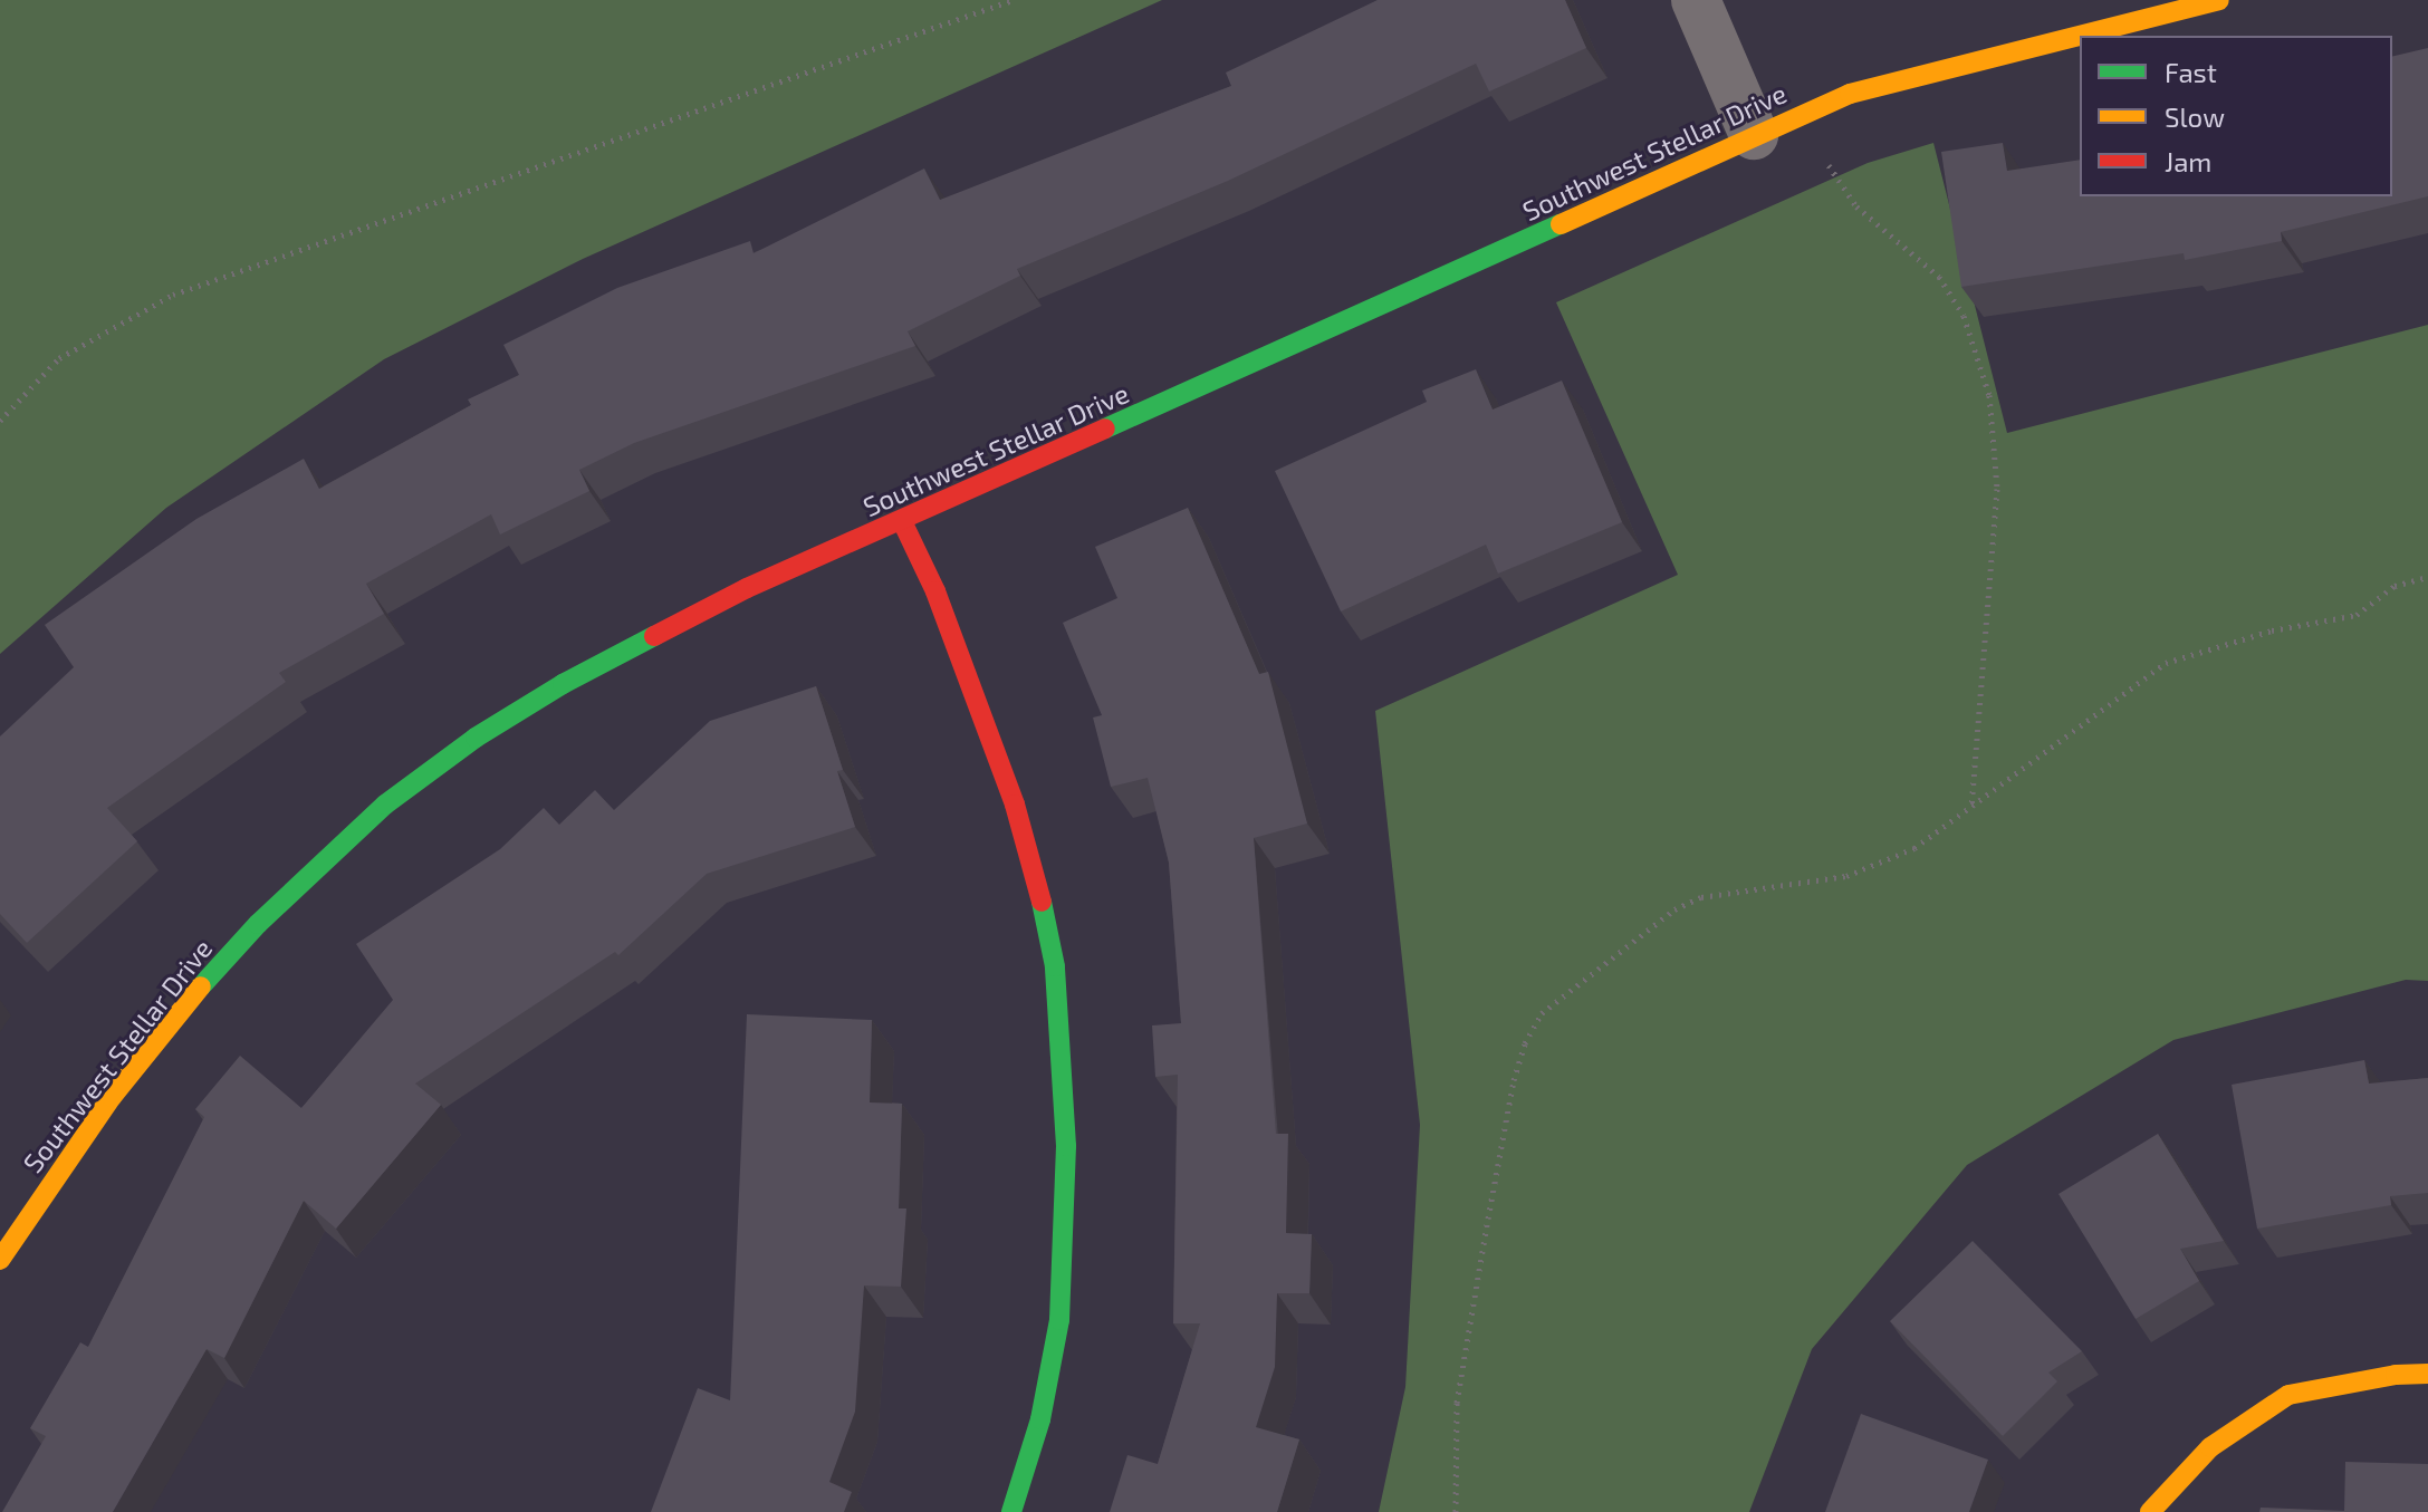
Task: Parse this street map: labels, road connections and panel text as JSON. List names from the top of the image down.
{
  "streets": {
    "street": ["Southwest Stellar Drive"]
  },
  "legend": ["Fast", "Slow", "Jam"]
}
